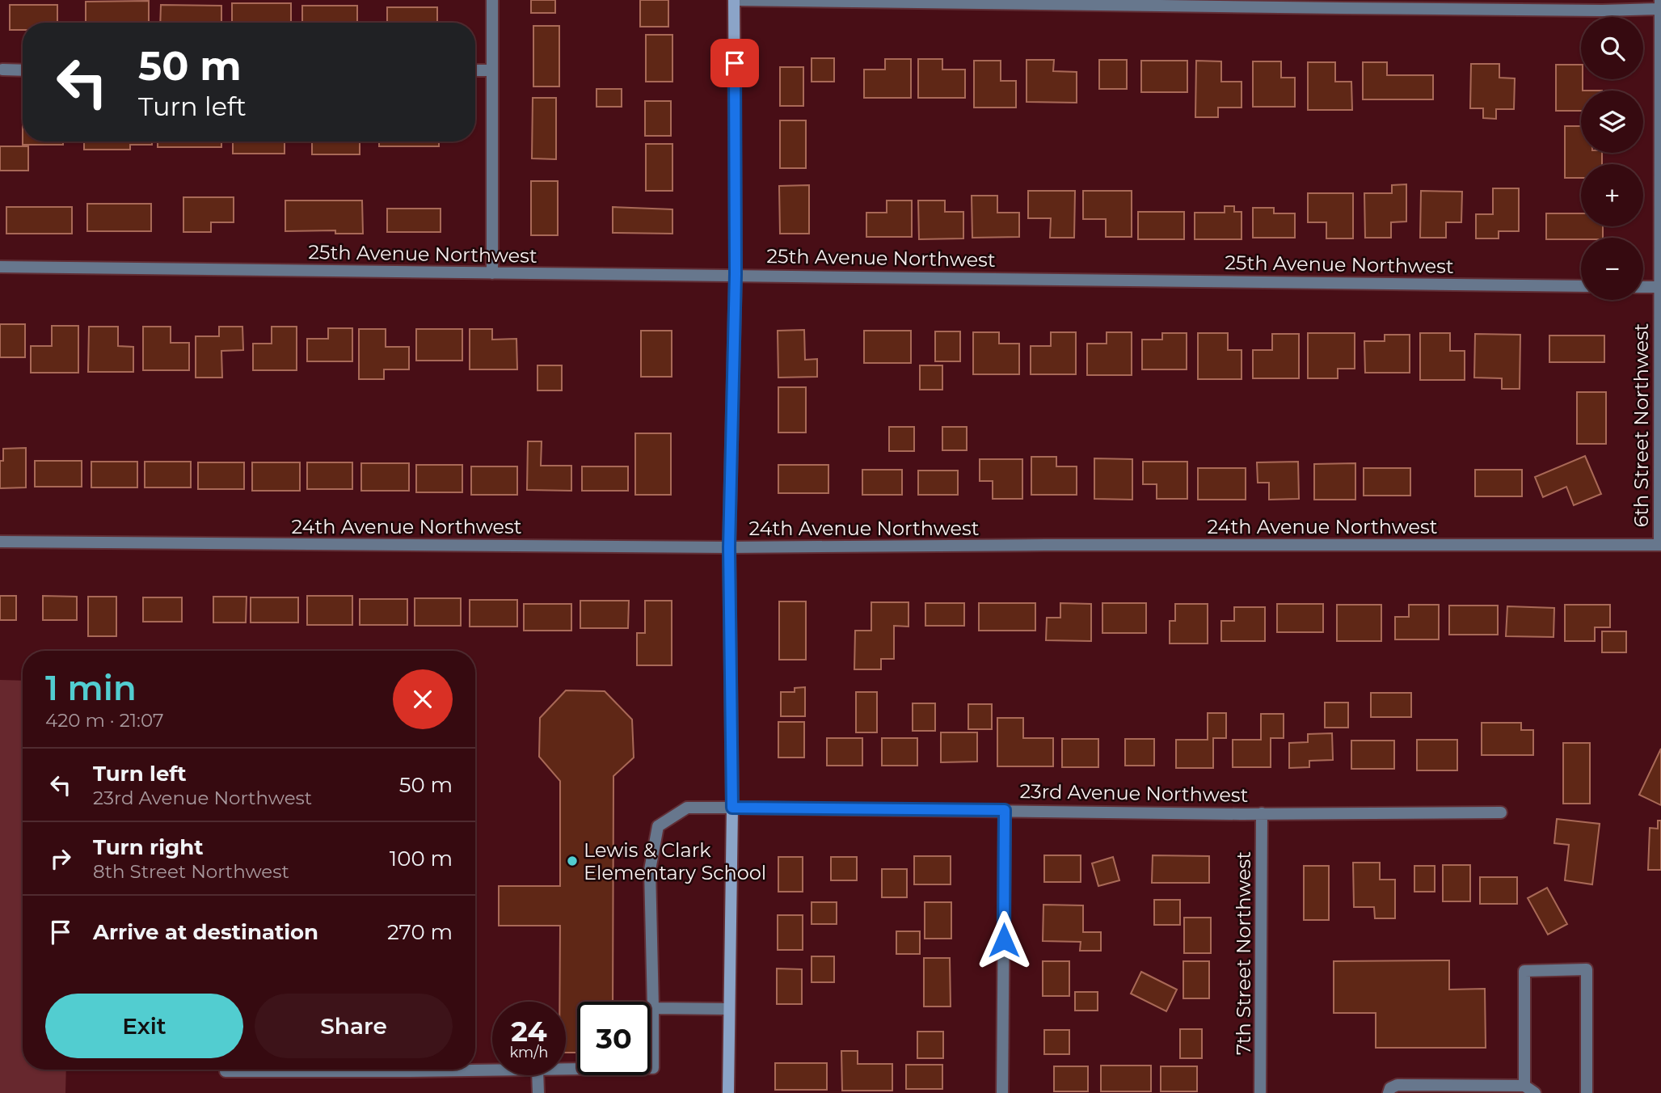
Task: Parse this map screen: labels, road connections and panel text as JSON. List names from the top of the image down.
{
  "streets": {
    "street": [
      "25th Avenue Northwest",
      "6th Street Northwest",
      "24th Avenue Northwest",
      "23rd Avenue Northwest",
      "7th Street Northwest"
    ]
  },
  "crossings": [
    ["6th Street Northwest", "24th Avenue Northwest"],
    ["23rd Avenue Northwest", "7th Street Northwest"]
  ],
  "places": ["Lewis & Clark Elementary School"],
  "page": {
    "map_buttons": ["+", "−"],
    "turn": ["50 m", "Turn left"],
    "heading": ["1 min", "420 m · 21:07"],
    "list": [
      {
        "name": "Turn left",
        "note": "23rd Avenue Northwest",
        "value": "50 m"
      },
      {
        "name": "Turn right",
        "note": "8th Street Northwest",
        "value": "100 m"
      },
      {
        "name": "Arrive at destination",
        "value": "270 m"
      }
    ],
    "buttons": ["Exit", "Share"],
    "speed": "24 km/h",
    "limit": "30"
  }
}
